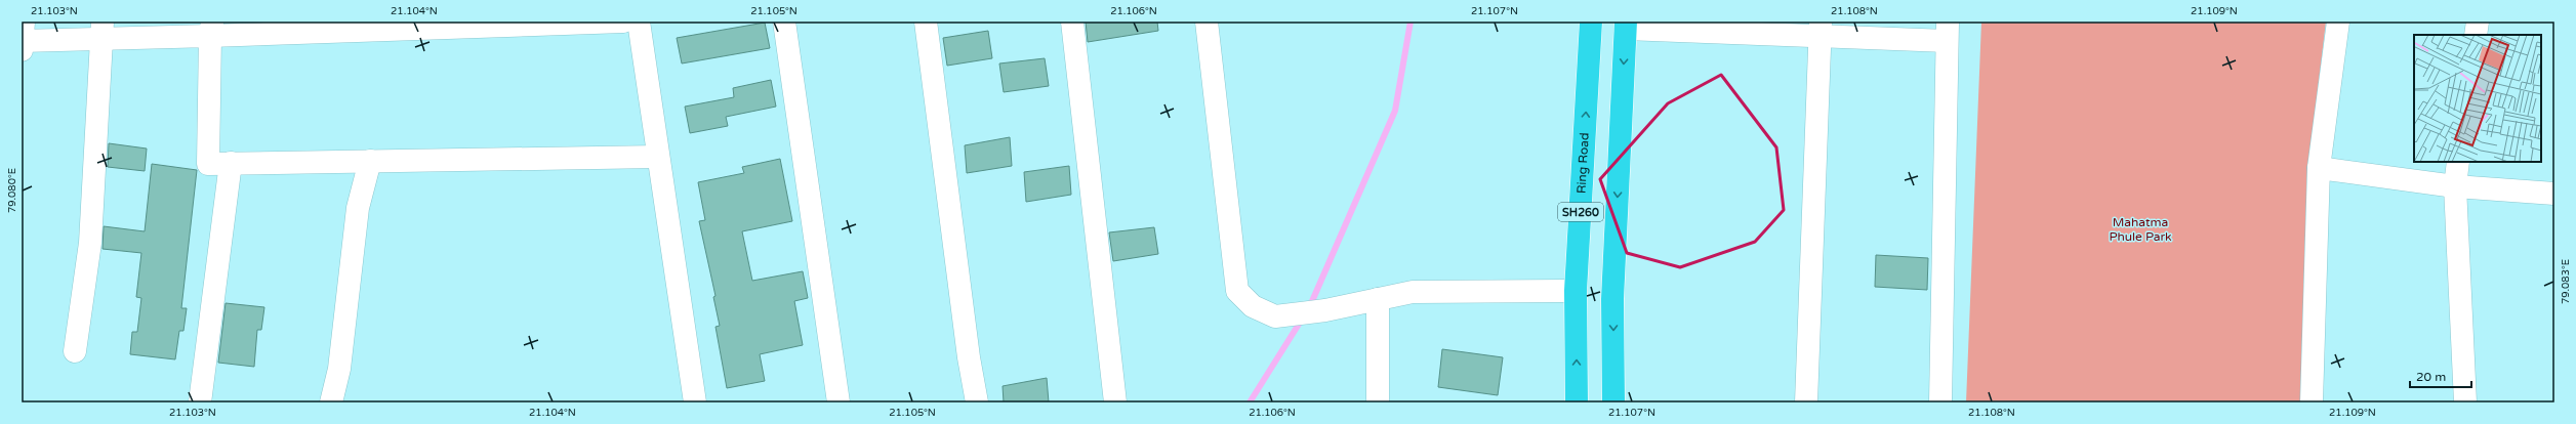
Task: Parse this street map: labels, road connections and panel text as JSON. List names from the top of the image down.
{
  "streets": {
    "highway": ["Ring Road", "SH260"]
  },
  "parks": ["Mahatma Phule Park"],
  "scale_bar": "20 m",
  "coordinates": [
    "21.103°N",
    "21.104°N",
    "21.105°N",
    "21.106°N",
    "21.107°N",
    "21.108°N",
    "21.109°N",
    "79.080°E",
    "79.083°E"
  ]
}
